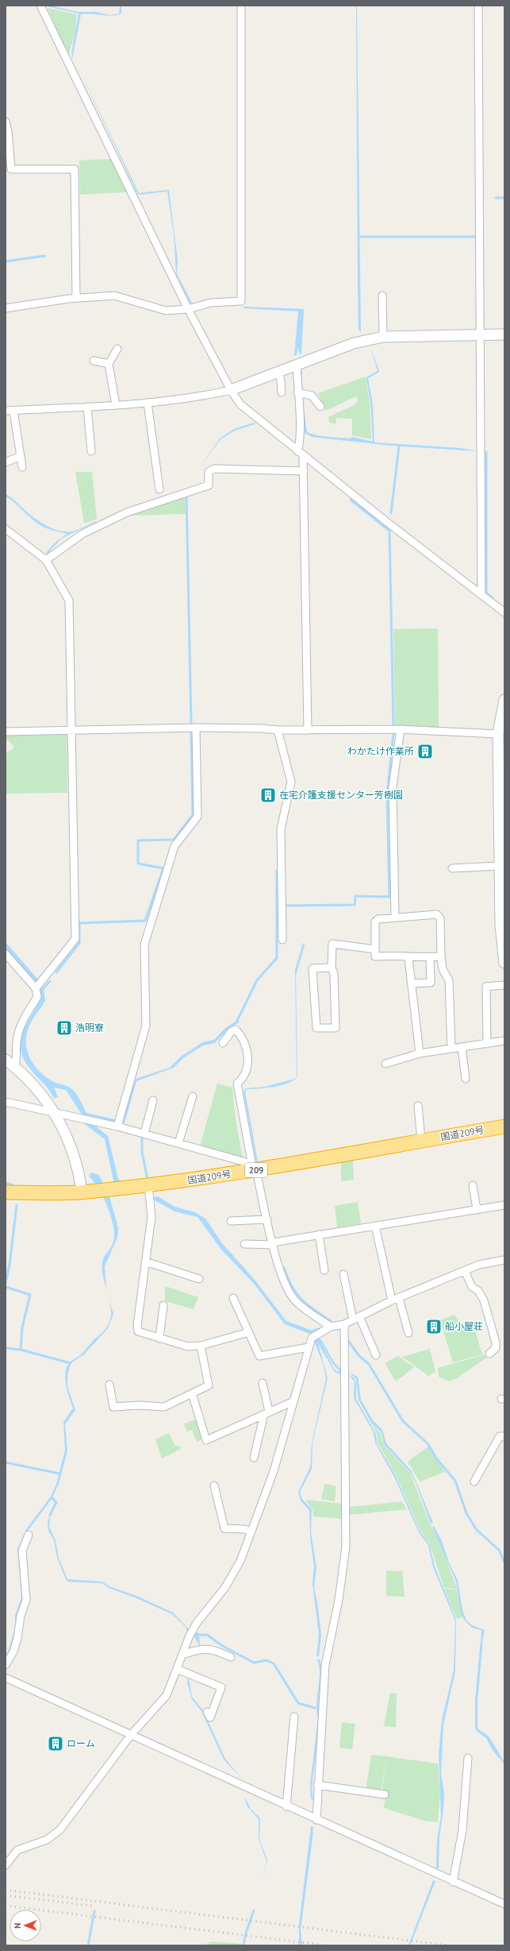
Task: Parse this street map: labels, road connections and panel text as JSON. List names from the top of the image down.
{
  "streets": {
    "highway": ["国道209号", "209"]
  },
  "places": {
    "building": [
      "わかたけ作業所",
      "在宅介護支援センター芳樹園",
      "浩明寮",
      "船小屋荘",
      "ローム"
    ]
  },
  "north": "left"
}
